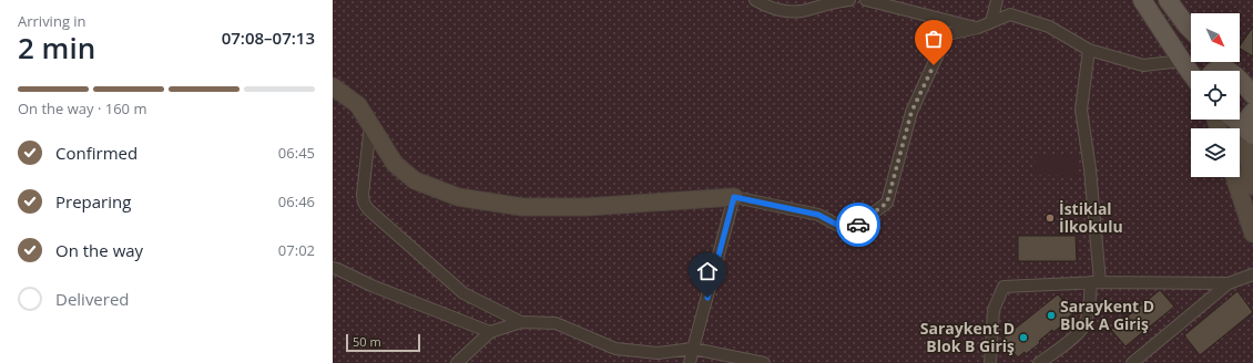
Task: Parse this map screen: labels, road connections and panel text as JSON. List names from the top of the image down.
{
  "places": ["İstiklal İlkokulu", "Saraykent D Blok A Giriş", "Saraykent D Blok B Giriş"],
  "scale_bar": "50 m",
  "north": "bottom right",
  "page": {
    "heading": ["2 min", "Arriving in", "07:08–07:13"],
    "bar": "On the way · 160 m",
    "list": [
      ["Confirmed", "06:45"],
      ["Preparing", "06:46"],
      ["On the way", "07:02"],
      "Delivered"
    ],
    "scale": "50 m"
  }
}
